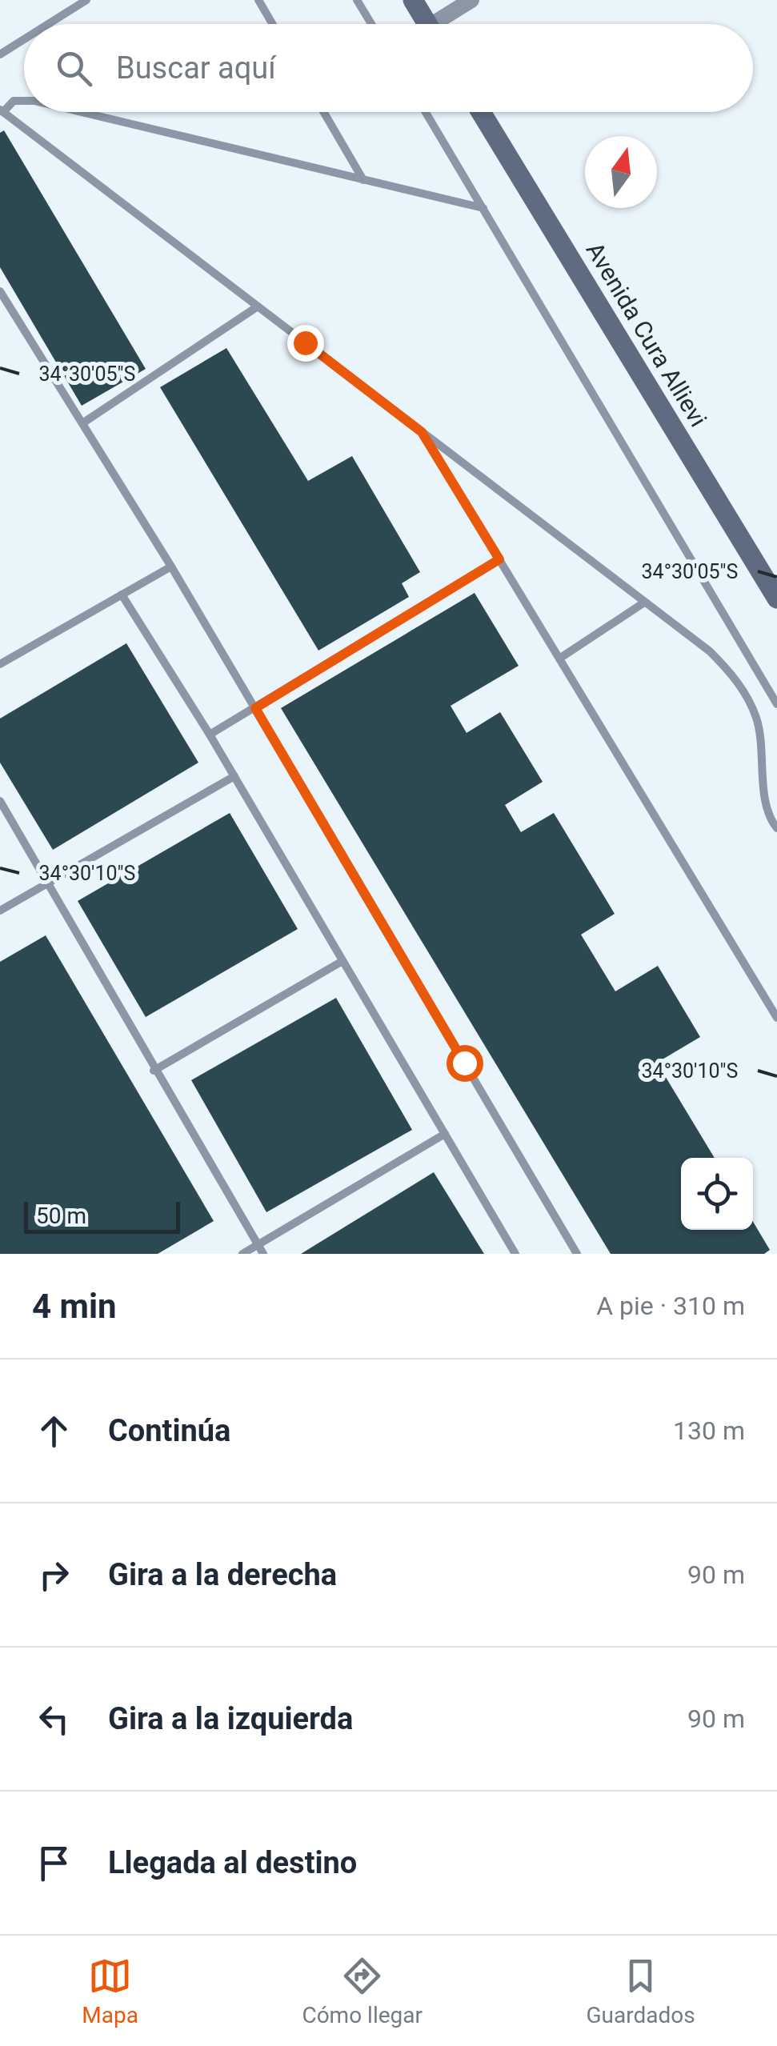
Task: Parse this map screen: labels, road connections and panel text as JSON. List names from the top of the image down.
{
  "streets": {
    "street": ["Avenida Cura Allievi"]
  },
  "scale_bar": "50 m",
  "north": "top",
  "page": {
    "search": "Buscar aquí",
    "scale": "50 m",
    "heading": ["4 min", "A pie · 310 m"],
    "list": [
      ["Continúa", "130 m"],
      ["Gira a la derecha", "90 m"],
      ["Gira a la izquierda", "90 m"],
      "Llegada al destino"
    ],
    "nav": ["Mapa", "Cómo llegar", "Guardados"]
  },
  "coordinates": ["34°30'05\"S", "34°30'10\"S"]
}
